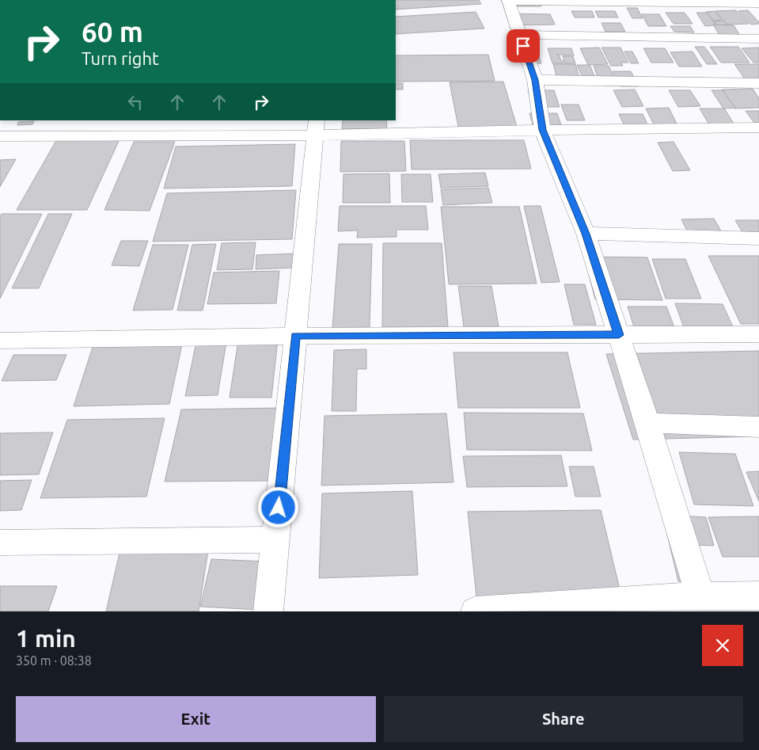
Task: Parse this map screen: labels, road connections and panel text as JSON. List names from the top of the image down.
{
  "page": {
    "turn": ["60 m", "Turn right"],
    "heading": ["1 min", "350 m · 08:38"],
    "buttons": ["Exit", "Share"]
  }
}
